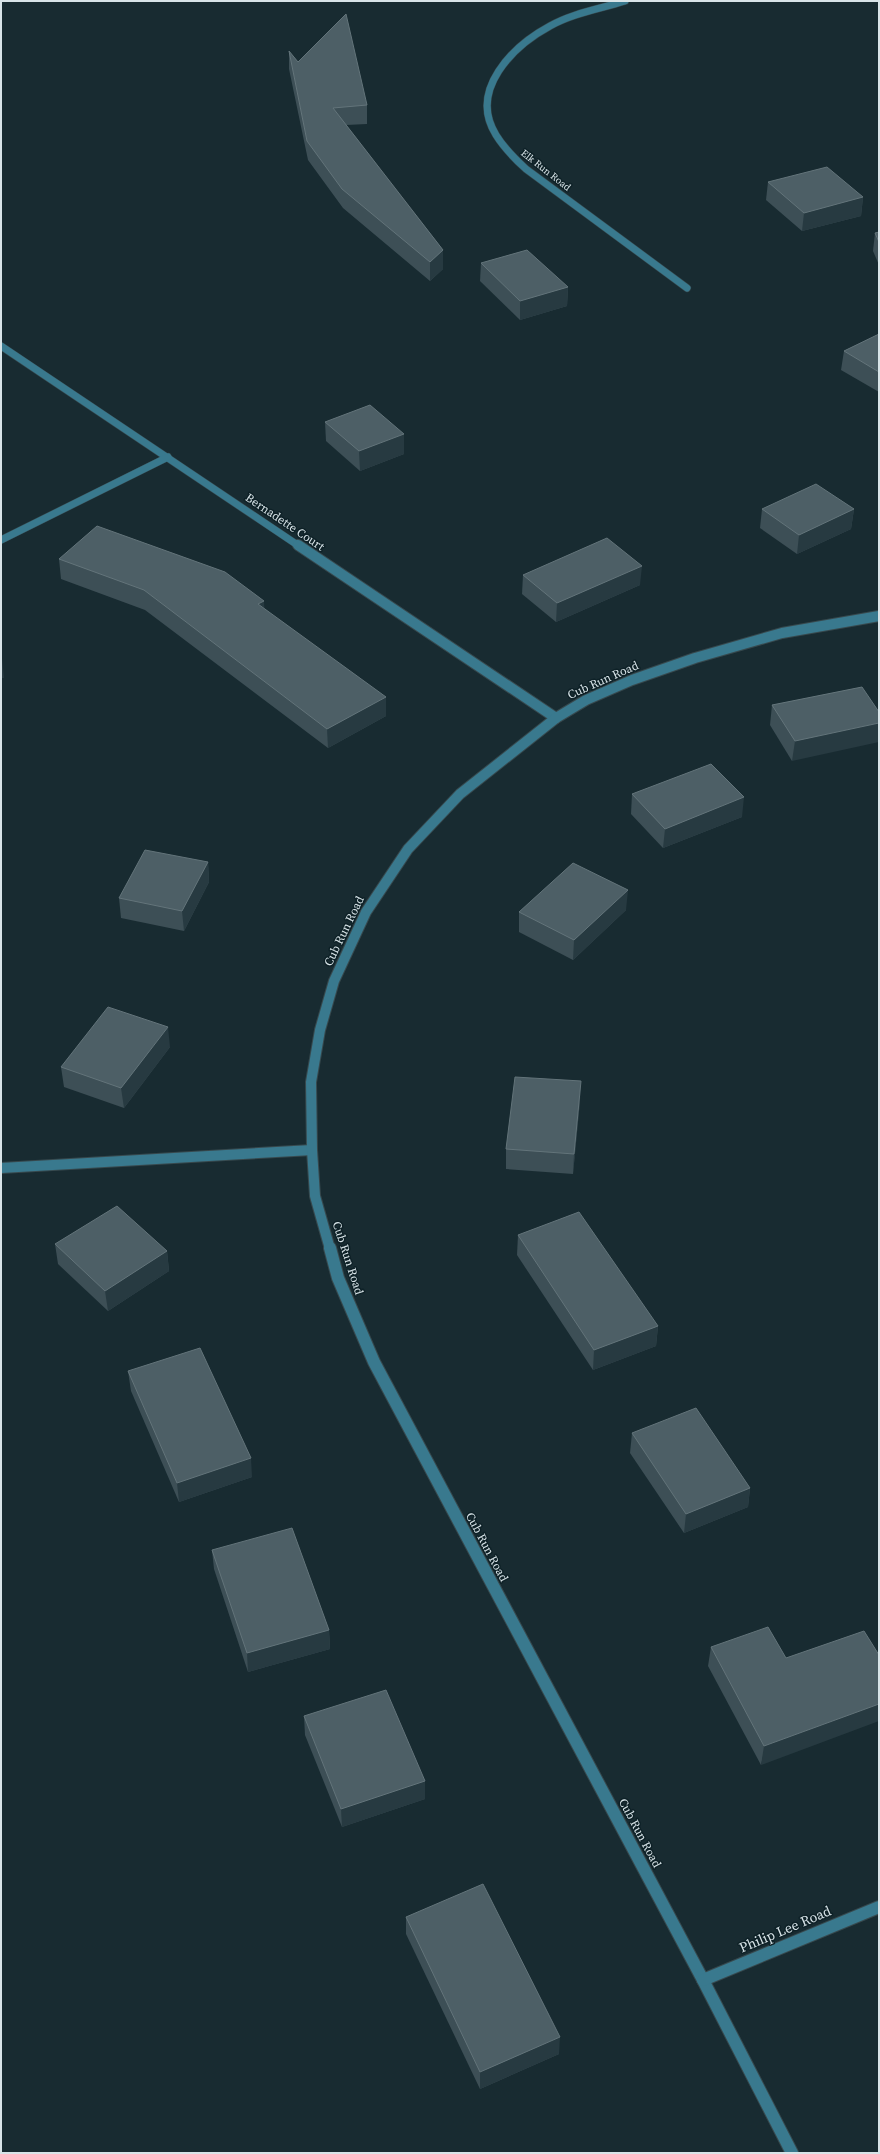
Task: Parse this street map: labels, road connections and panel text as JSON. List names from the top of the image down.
{
  "streets": {
    "street": [
      "Elk Run Road",
      "Bernadette Court",
      "Cub Run Road",
      "Philip Lee Road"
    ]
  },
  "crossings": [
    ["Bernadette Court", "Cub Run Road"],
    ["Cub Run Road", "Philip Lee Road"]
  ]
}
